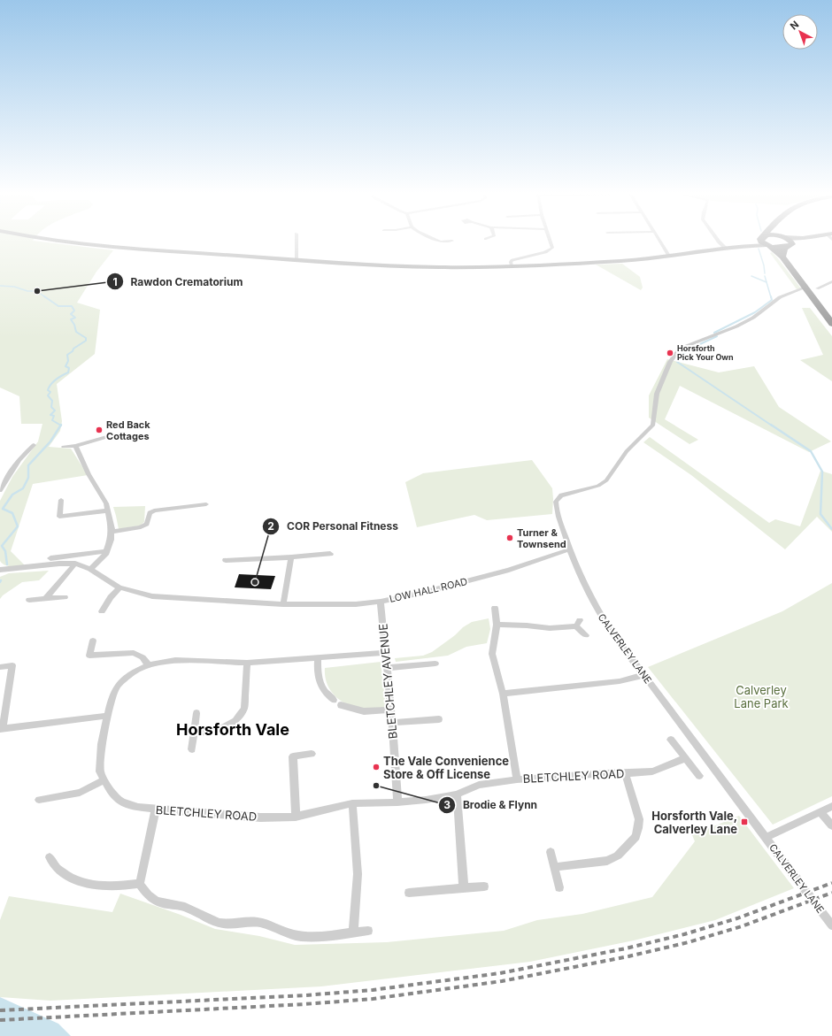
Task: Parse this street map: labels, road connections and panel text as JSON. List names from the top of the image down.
{
  "streets": {
    "street": [
      "LOW HALL ROAD",
      "CALVERLEY LANE",
      "BLETCHLEY AVENUE",
      "BLETCHLEY ROAD"
    ]
  },
  "crossings": [
    ["LOW HALL ROAD", "CALVERLEY LANE"],
    ["LOW HALL ROAD", "BLETCHLEY AVENUE"],
    ["BLETCHLEY AVENUE", "BLETCHLEY ROAD"]
  ],
  "districts": ["Horsforth Vale"],
  "parks": ["Calverley Lane Park"],
  "places": {
    "other": [
      "Rawdon Crematorium",
      "Horsforth Pick Your Own",
      "Red Back Cottages",
      "Turner & Townsend",
      "COR Personal Fitness",
      "The Vale Convenience Store & Off License",
      "Brodie & Flynn"
    ],
    "transit": ["Horsforth Vale, Calverley Lane"]
  },
  "north": "top left"
}
